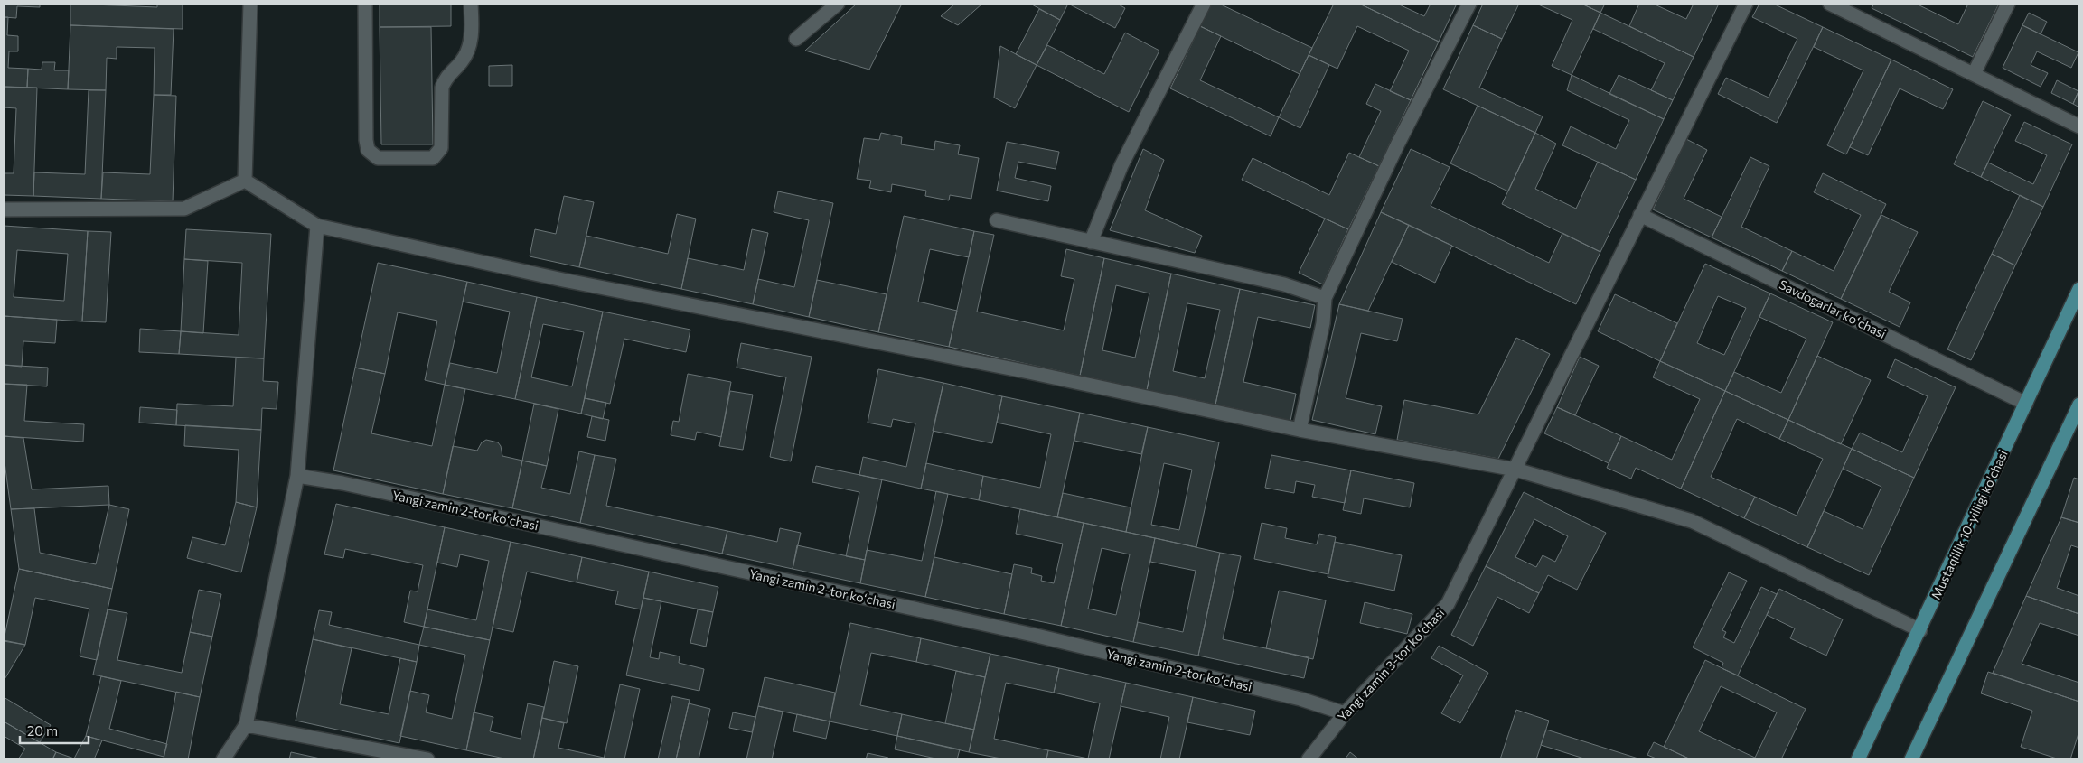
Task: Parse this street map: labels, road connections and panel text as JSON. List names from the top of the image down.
{
  "streets": {
    "main road": ["Mustaqillik 10-yilligi ko'chasi"],
    "street": ["Savdogarlar koʻchasi", "Yangi zamin 2-tor koʻchasi", "Yangi zamin 3-tor koʻchasi"]
  },
  "crossings": [
    ["Savdogarlar koʻchasi", "Mustaqillik 10-yilligi ko'chasi"],
    ["Yangi zamin 2-tor koʻchasi", "Yangi zamin 3-tor koʻchasi"]
  ],
  "scale_bar": "20 m"
}
